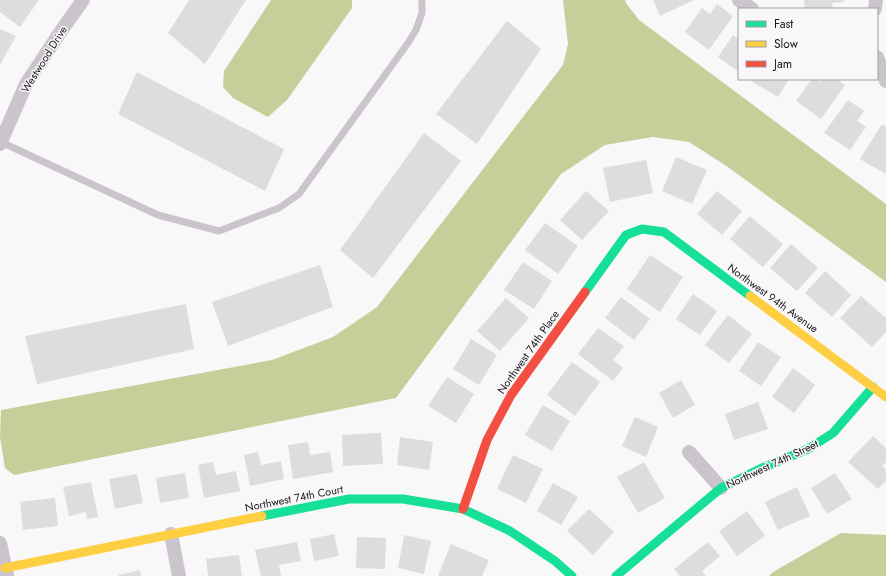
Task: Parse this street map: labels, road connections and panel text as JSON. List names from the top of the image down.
{
  "streets": {
    "street": [
      "Westwood Drive",
      "Northwest 94th Avenue",
      "Northwest 74th Place",
      "Northwest 74th Street",
      "Northwest 74th Court"
    ]
  },
  "crossings": [
    ["Northwest 94th Avenue", "Northwest 74th Place"],
    ["Northwest 94th Avenue", "Northwest 74th Street"],
    ["Northwest 74th Place", "Northwest 74th Court"]
  ],
  "legend": ["Fast", "Slow", "Jam"]
}
